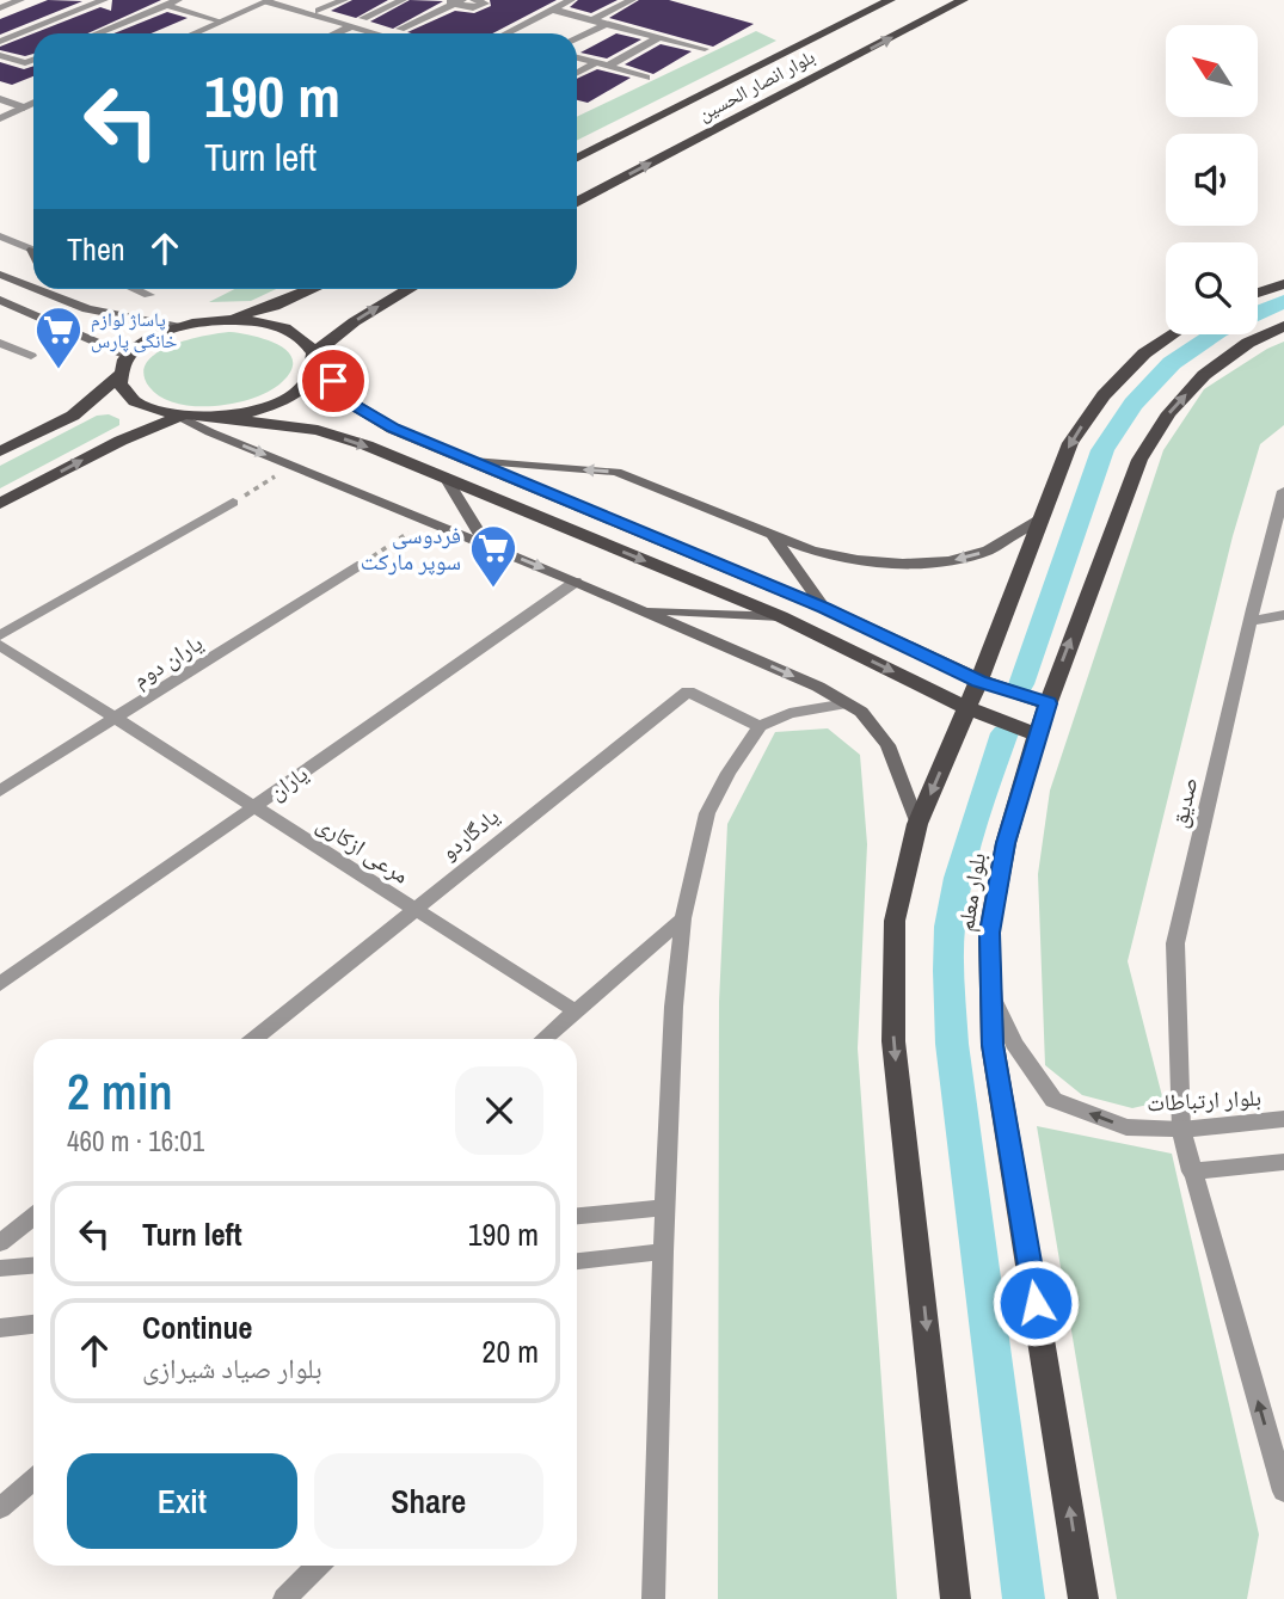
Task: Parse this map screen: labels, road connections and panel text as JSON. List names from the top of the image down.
{
  "streets": {
    "main road": ["بلوار انصار الحسین", "بلوار معلم"],
    "street": [
      "یاران دوم",
      "یاران",
      "صدیق",
      "یادگار‌دو",
      "مرعی ازکاری",
      "بلوار ارتباطات"
    ]
  },
  "crossings": [
    ["یاران دوم", "مرعی ازکاری"],
    ["یاران", "مرعی ازکاری"],
    ["صدیق", "بلوار ارتباطات"],
    ["یادگار‌دو", "مرعی ازکاری"],
    ["بلوار معلم", "بلوار ارتباطات"]
  ],
  "one_way": ["بلوار ارتباطات"],
  "places": {
    "supermarket": ["پاساژ لوازم خانگی پارس", "فردوسی سوپر مارکت"]
  },
  "north": "top left",
  "page": {
    "turn": ["190 m", "Turn left"],
    "then": "Then",
    "heading": ["2 min", "460 m · 16:01"],
    "list": [
      {
        "name": "Turn left",
        "value": "190 m"
      },
      {
        "name": "Continue",
        "note": "بلوار صیاد شیرازی",
        "value": "20 m"
      }
    ],
    "buttons": ["Exit", "Share"]
  }
}
